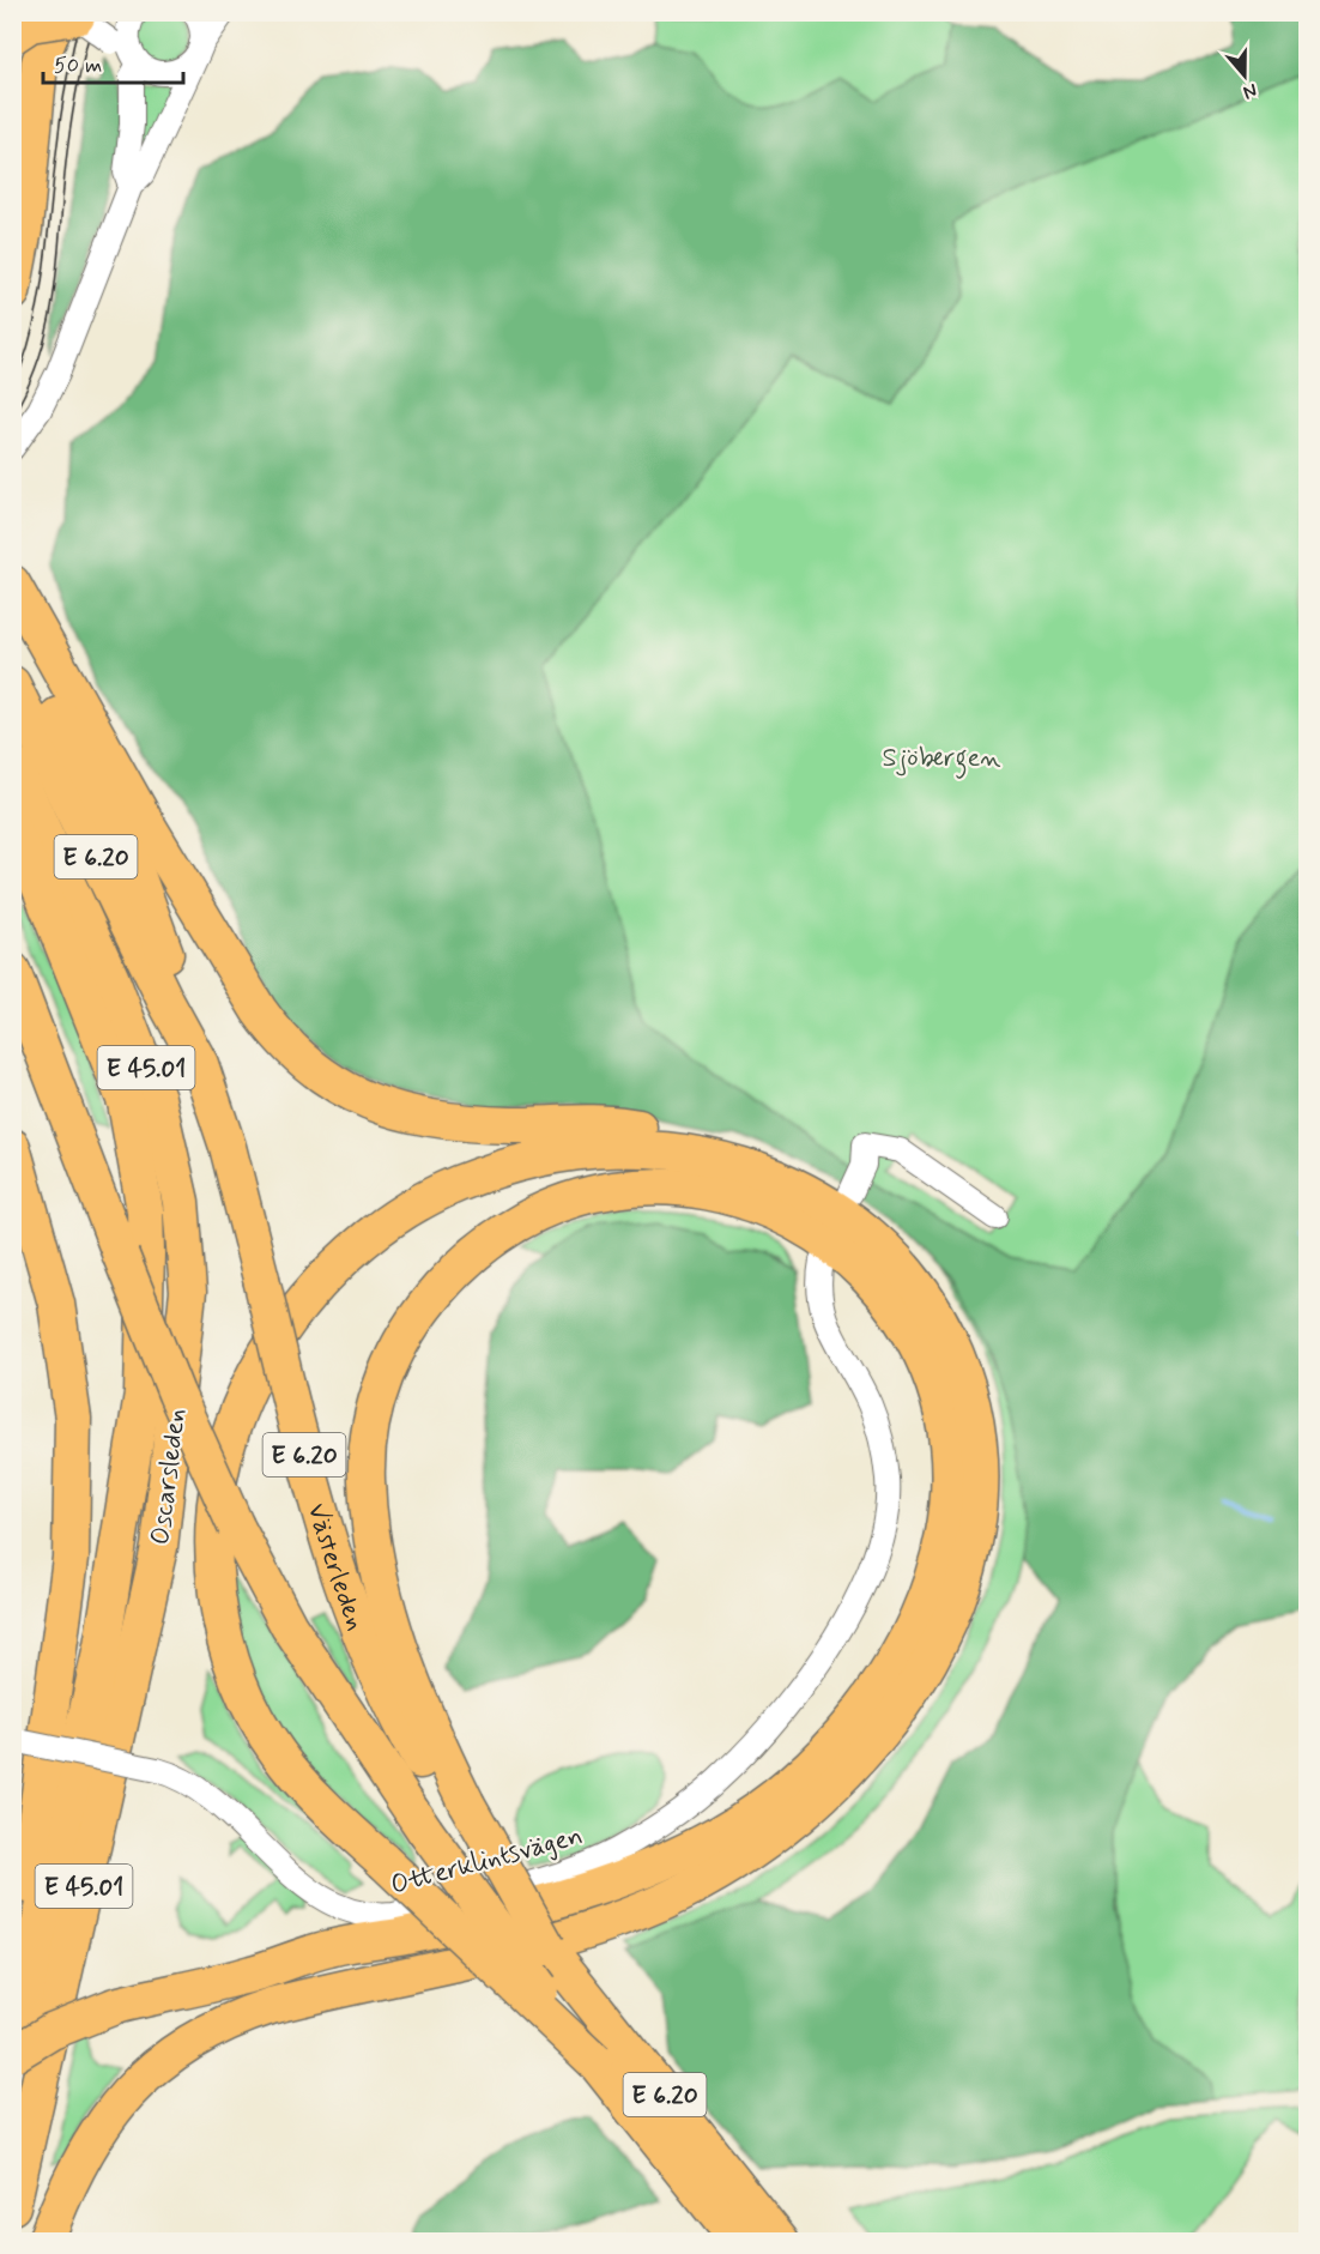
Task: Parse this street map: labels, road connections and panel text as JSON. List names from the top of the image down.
{
  "streets": {
    "highway": [
      "E 6.20",
      "E 45.01",
      "Oscarsleden",
      "Västerleden"
    ],
    "street": ["Otterklintsvägen"]
  },
  "crossings": [
    ["E 6.20", "Västerleden"]
  ],
  "parks": ["Sjöbergen"],
  "scale_bar": "50 m",
  "north": "bottom"
}
